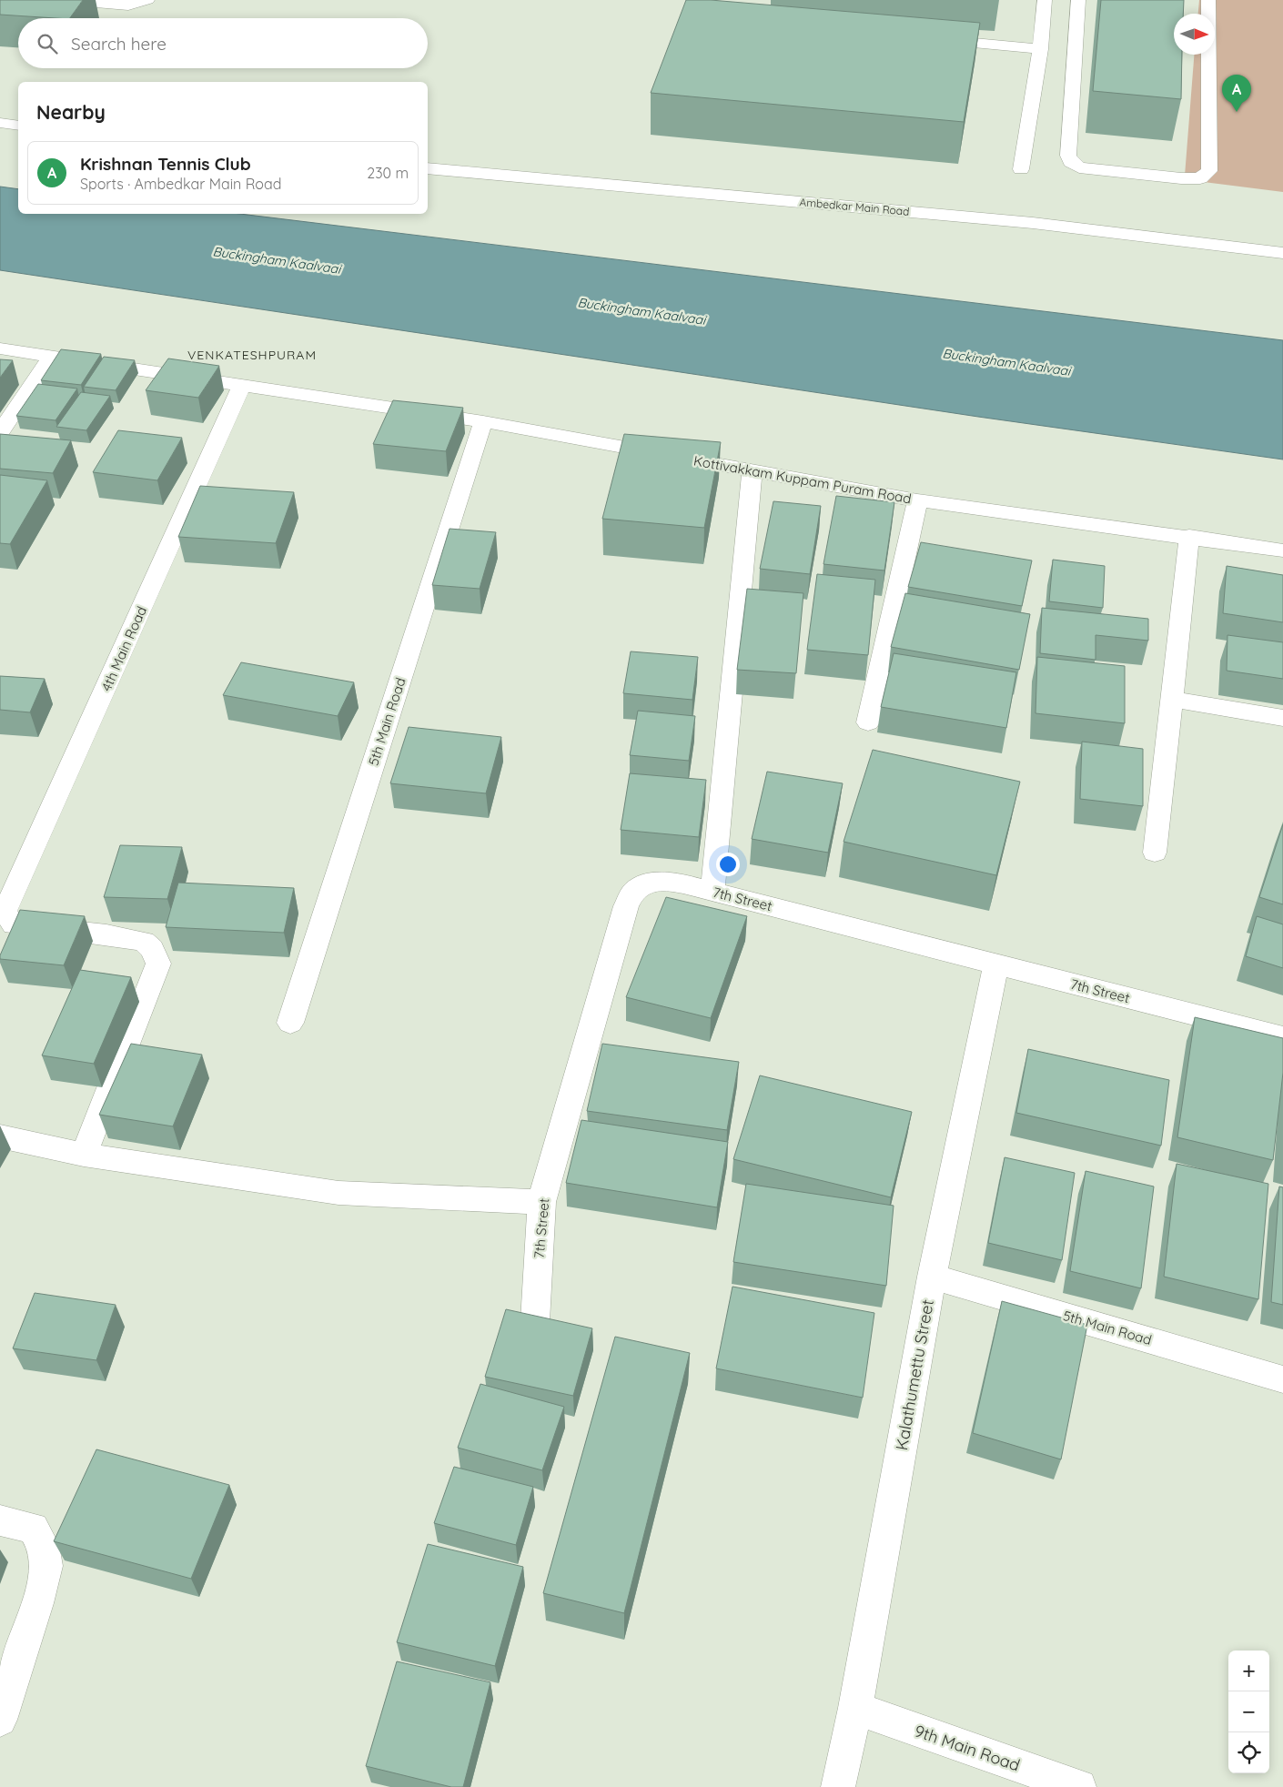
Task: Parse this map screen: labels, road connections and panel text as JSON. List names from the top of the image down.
{
  "streets": {
    "street": [
      "Ambedkar Main Road",
      "Kottivakkam Kuppam Puram Road",
      "4th Main Road",
      "5th Main Road",
      "7th Street",
      "Kalathumettu Street",
      "9th Main Road"
    ]
  },
  "crossings": [
    ["Kottivakkam Kuppam Puram Road", "4th Main Road"],
    ["Kottivakkam Kuppam Puram Road", "5th Main Road"],
    ["5th Main Road", "Kalathumettu Street"],
    ["7th Street", "Kalathumettu Street"],
    ["Kalathumettu Street", "9th Main Road"]
  ],
  "districts": ["VENKATESHPURAM"],
  "water": ["Buckingham Kaalvaai"],
  "north": "right",
  "page": {
    "search": "Search here",
    "pins": "A",
    "heading": "Nearby",
    "list": [
      {
        "mark": "A",
        "name": "Krishnan Tennis Club",
        "note": "Sports · Ambedkar Main Road",
        "value": "230 m"
      }
    ],
    "map_buttons": ["+", "−"]
  }
}
